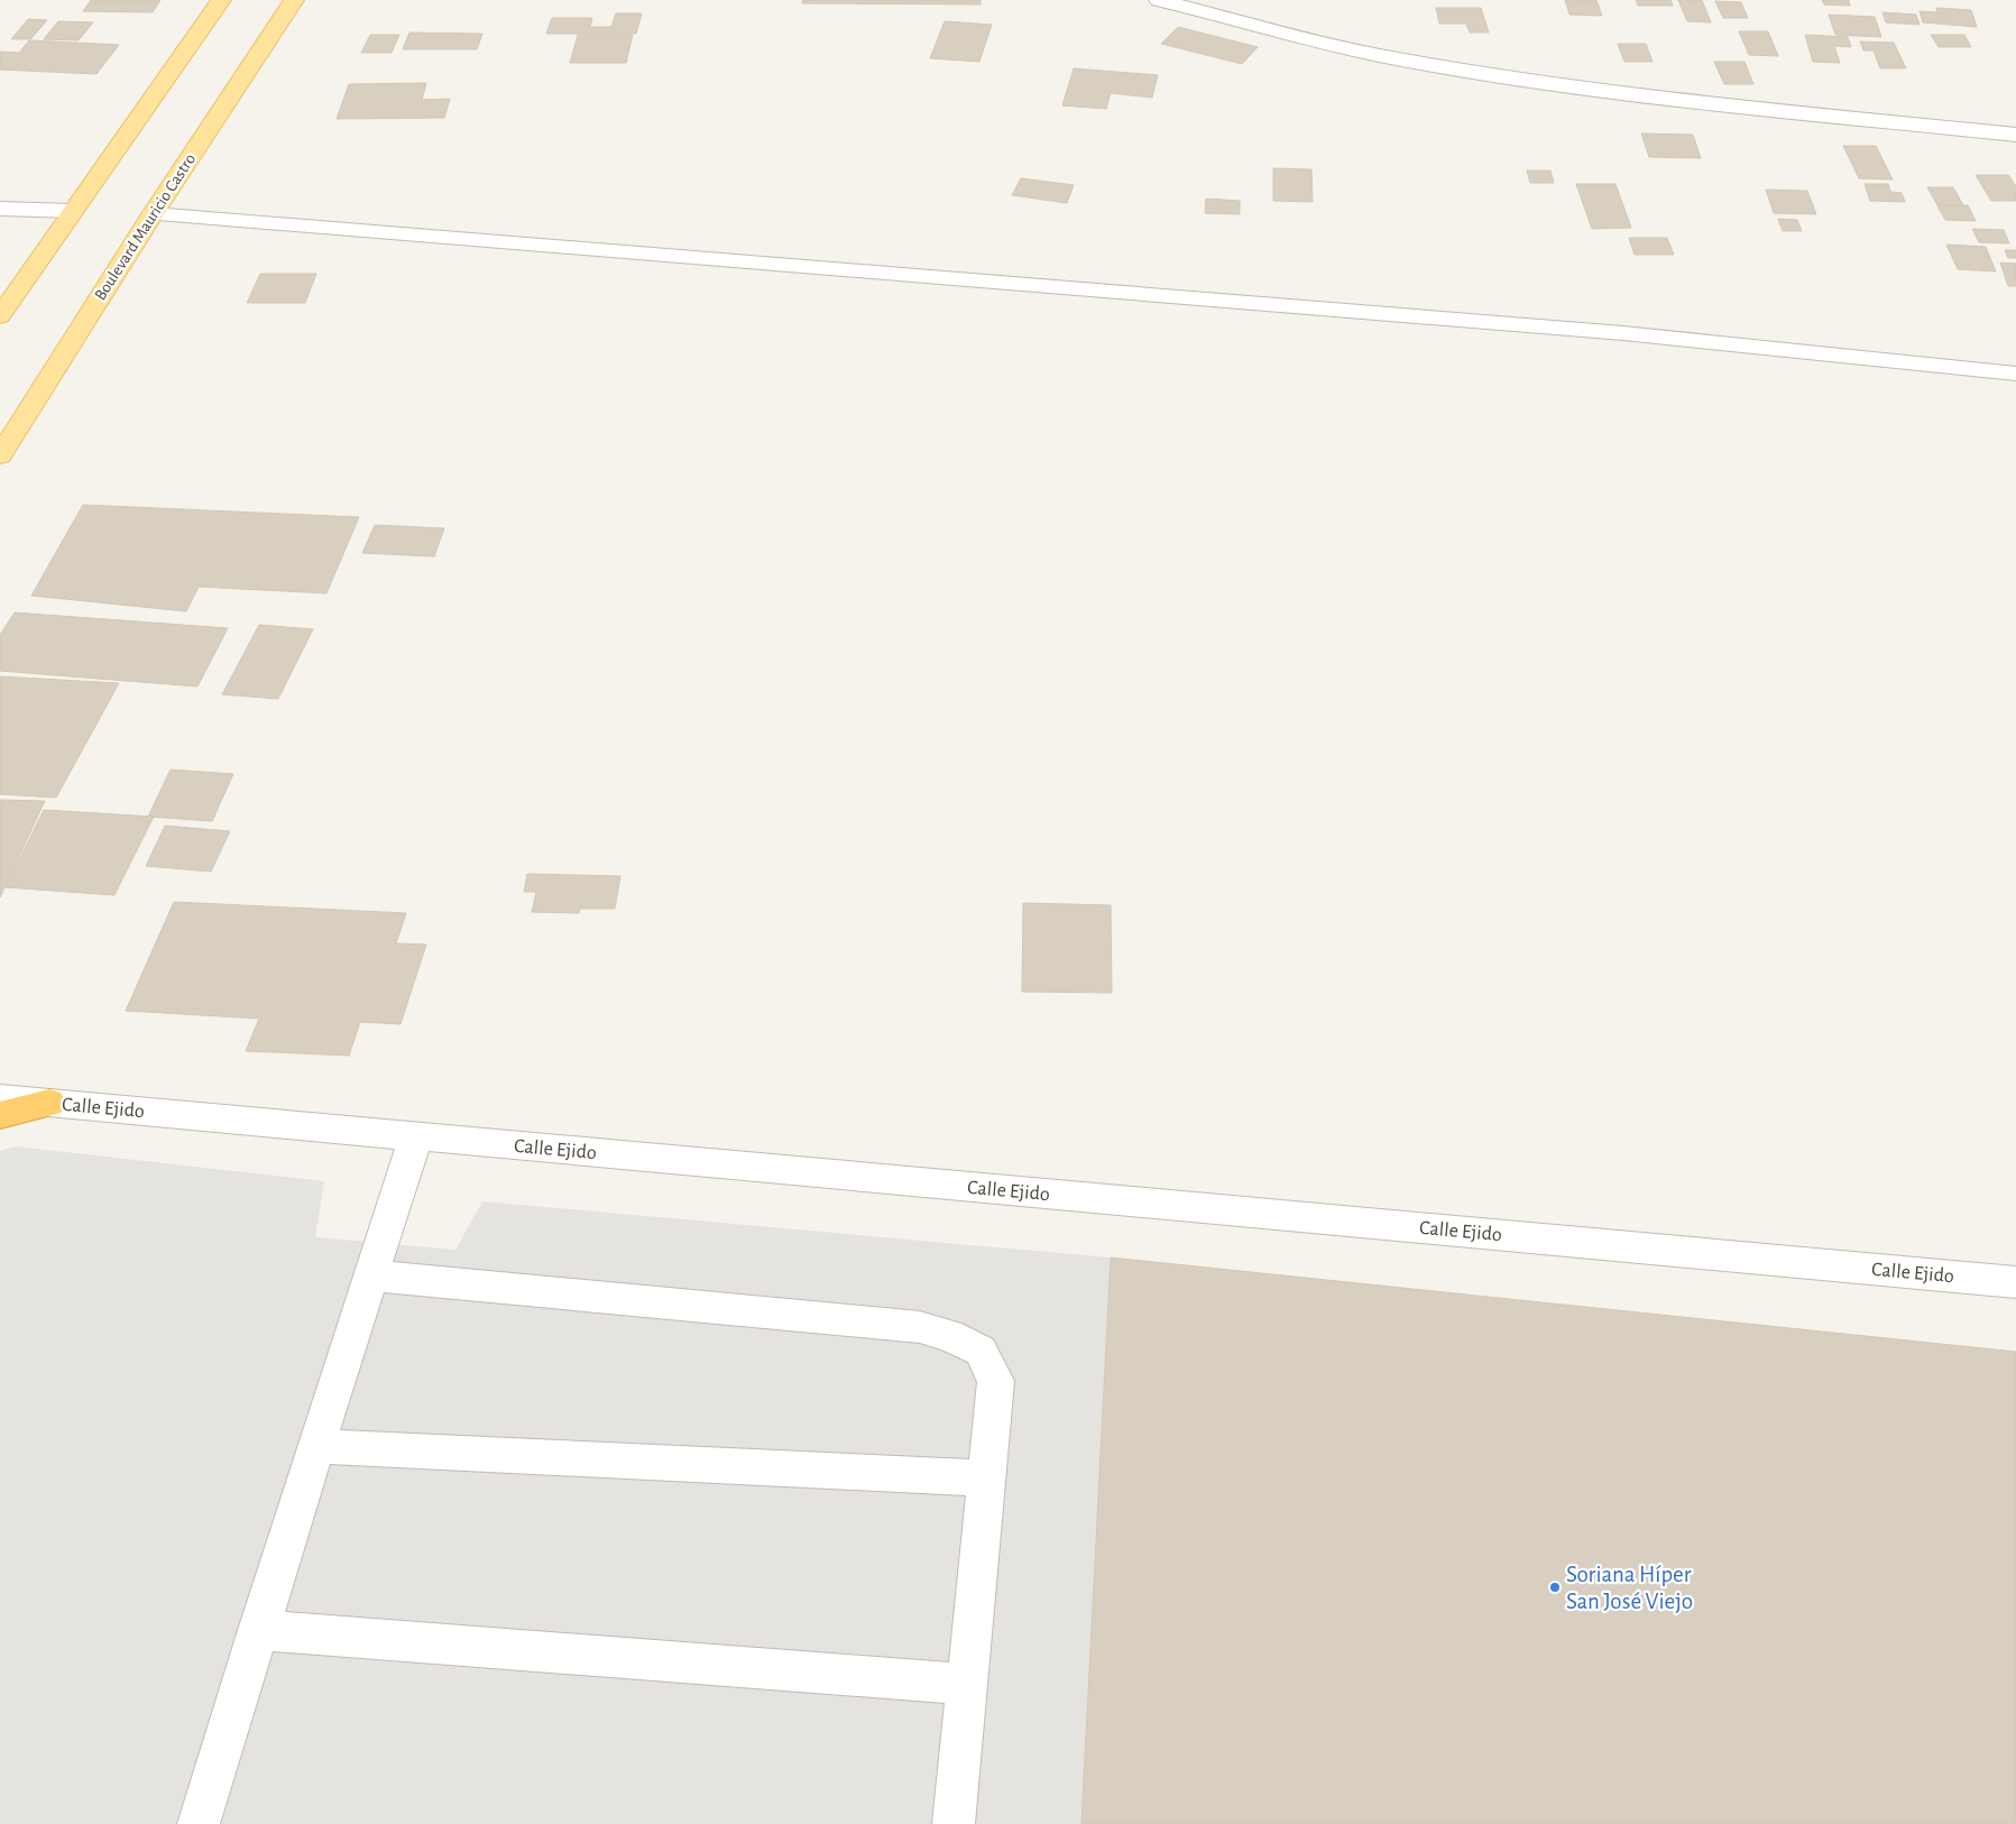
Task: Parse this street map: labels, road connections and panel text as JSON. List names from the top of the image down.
{
  "streets": {
    "main road": ["Boulevard Mauricio Castro"],
    "street": ["Calle Ejido"]
  },
  "places": ["Soriana Híper San José Viejo"]
}
